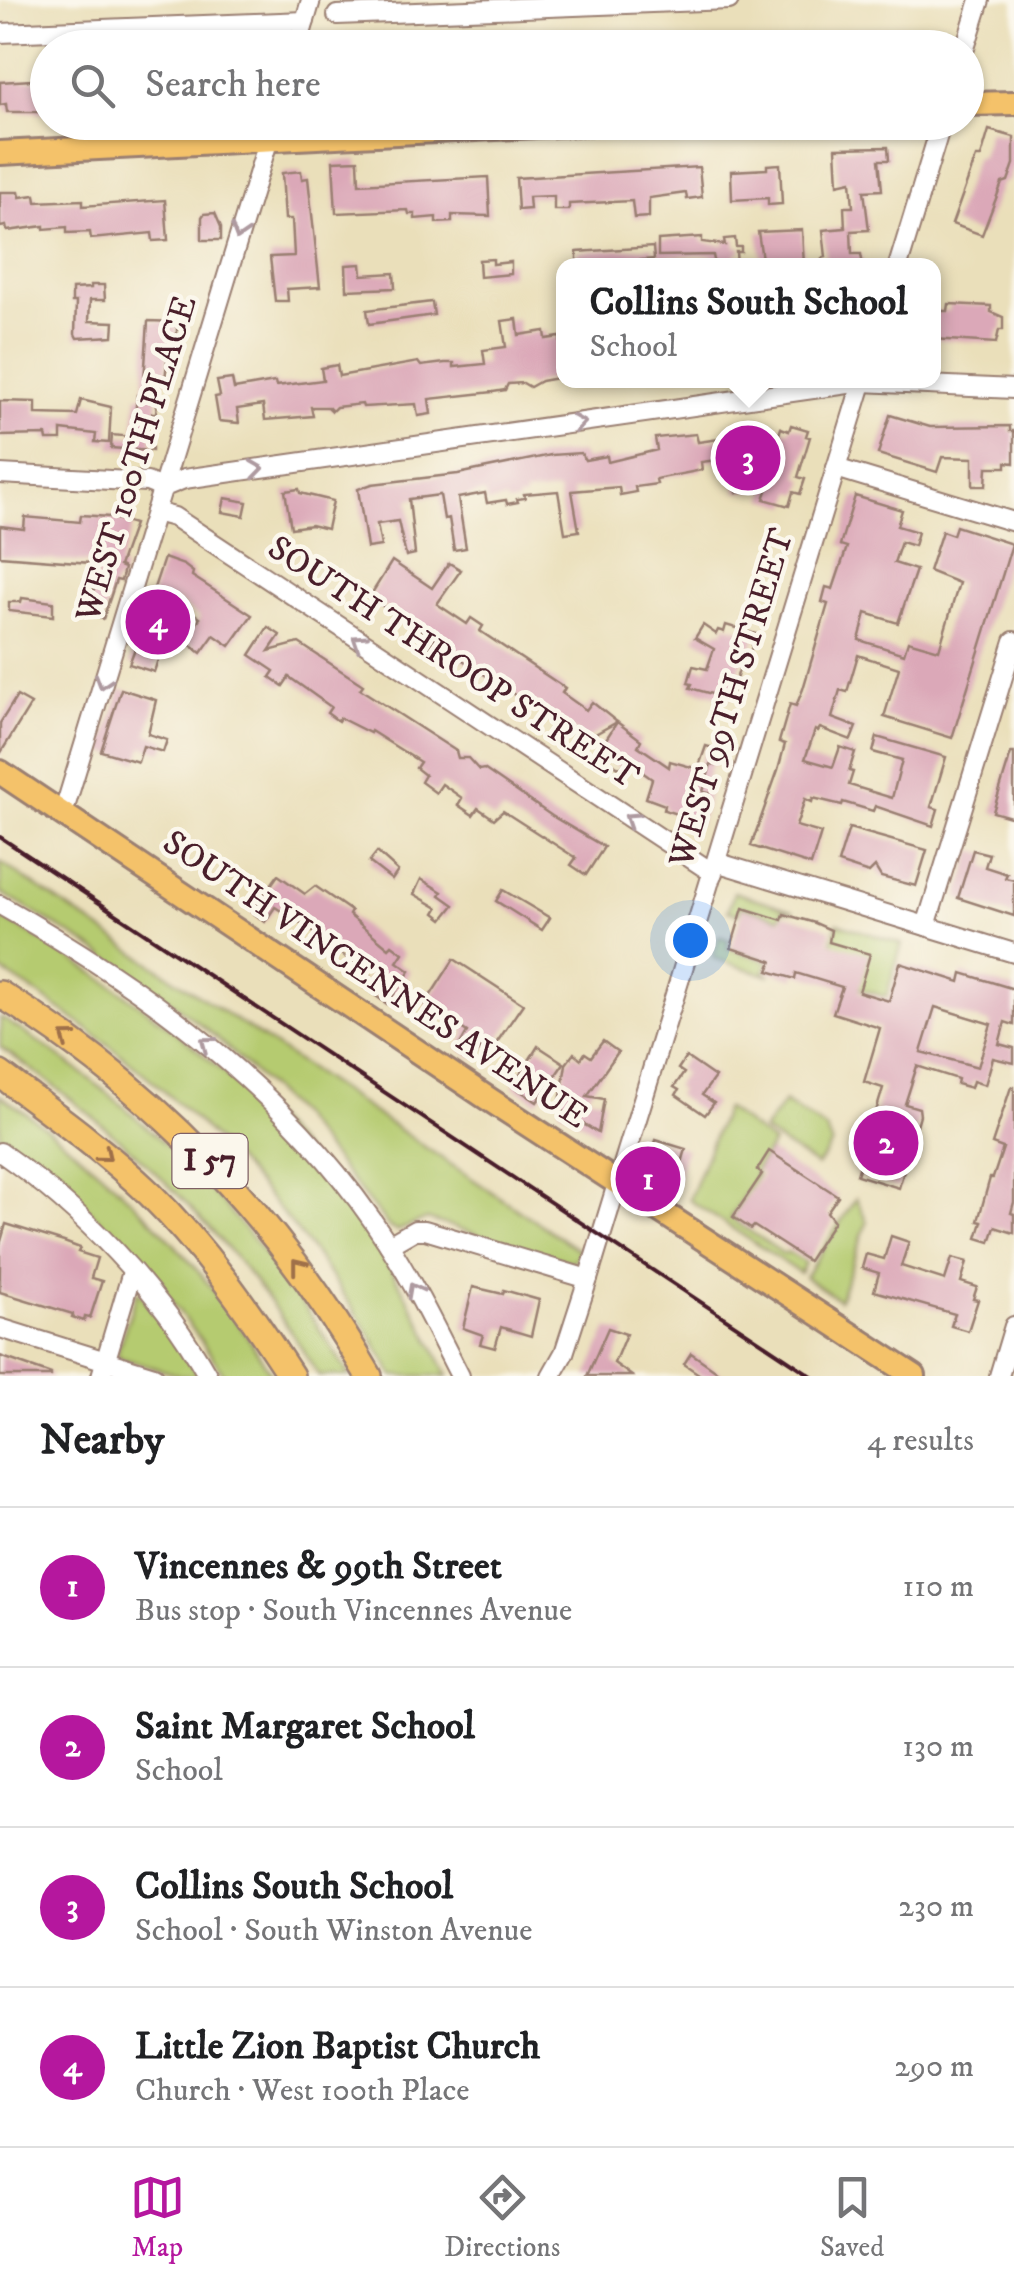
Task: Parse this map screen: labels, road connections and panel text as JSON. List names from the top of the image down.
{
  "streets": {
    "highway": ["I 57"],
    "main road": ["SOUTH VINCENNES AVENUE"],
    "street": ["WEST 100TH PLACE", "SOUTH THROOP STREET", "WEST 99TH STREET"]
  },
  "crossings": [
    ["WEST 100TH PLACE", "SOUTH THROOP STREET"],
    ["WEST 100TH PLACE", "SOUTH VINCENNES AVENUE"],
    ["SOUTH THROOP STREET", "WEST 99TH STREET"],
    ["WEST 99TH STREET", "SOUTH VINCENNES AVENUE"]
  ],
  "one_way": ["WEST 100TH PLACE", "SOUTH THROOP STREET"],
  "page": {
    "search": "Search here",
    "popup": ["Collins South School", "School"],
    "pins": [
      "3",
      "4",
      "2",
      "1"
    ],
    "heading": ["Nearby", "4 results"],
    "list": [
      {
        "mark": "1",
        "name": "Vincennes & 99th Street",
        "note": "Bus stop · South Vincennes Avenue",
        "value": "110 m"
      },
      {
        "mark": "2",
        "name": "Saint Margaret School",
        "note": "School",
        "value": "130 m"
      },
      {
        "mark": "3",
        "name": "Collins South School",
        "note": "School · South Winston Avenue",
        "value": "230 m"
      },
      {
        "mark": "4",
        "name": "Little Zion Baptist Church",
        "note": "Church · West 100th Place",
        "value": "290 m"
      }
    ],
    "nav": ["Map", "Directions", "Saved"]
  }
}
